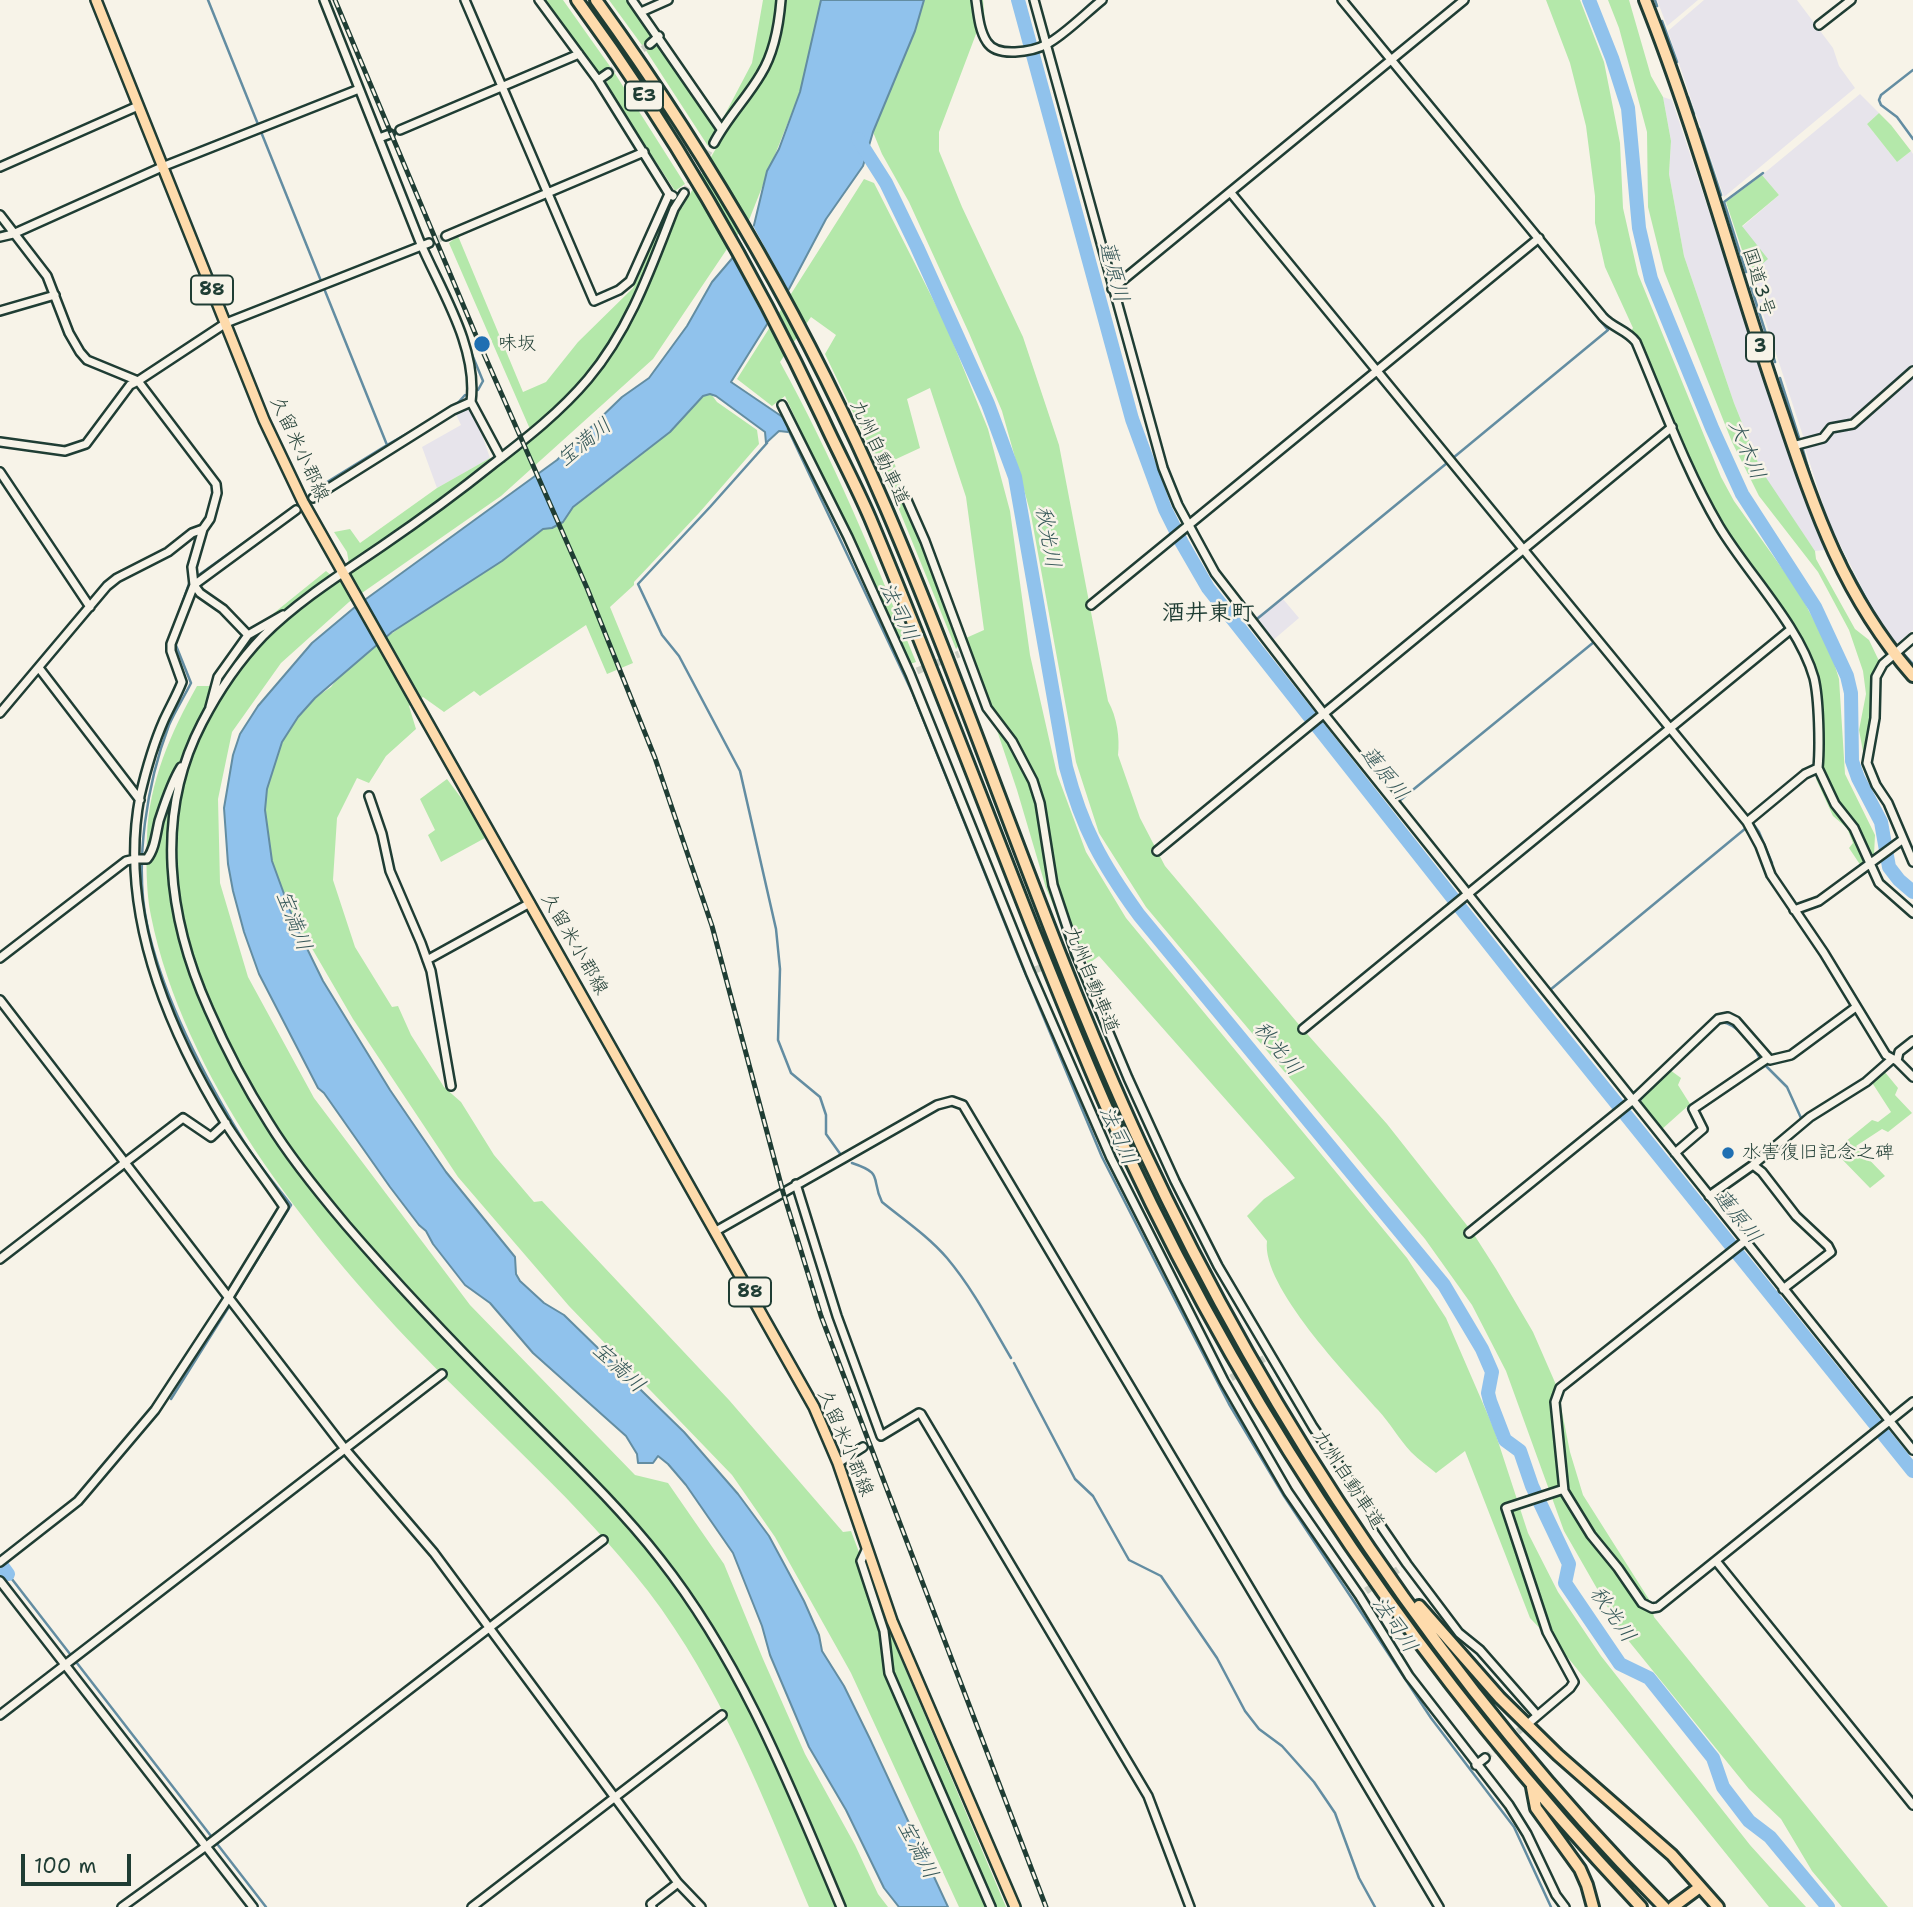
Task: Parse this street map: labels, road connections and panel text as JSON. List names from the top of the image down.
{
  "streets": {
    "highway": [
      "E3",
      "国道3号",
      "3",
      "九州自動車道"
    ],
    "main road": ["88", "久留米小郡線"]
  },
  "districts": ["酒井東町"],
  "water": [
    "蓮原川",
    "宝満川",
    "大木川",
    "秋光川",
    "法司川"
  ],
  "places": ["味坂", "水害復旧記念之碑"],
  "scale_bar": "100 m"
}
